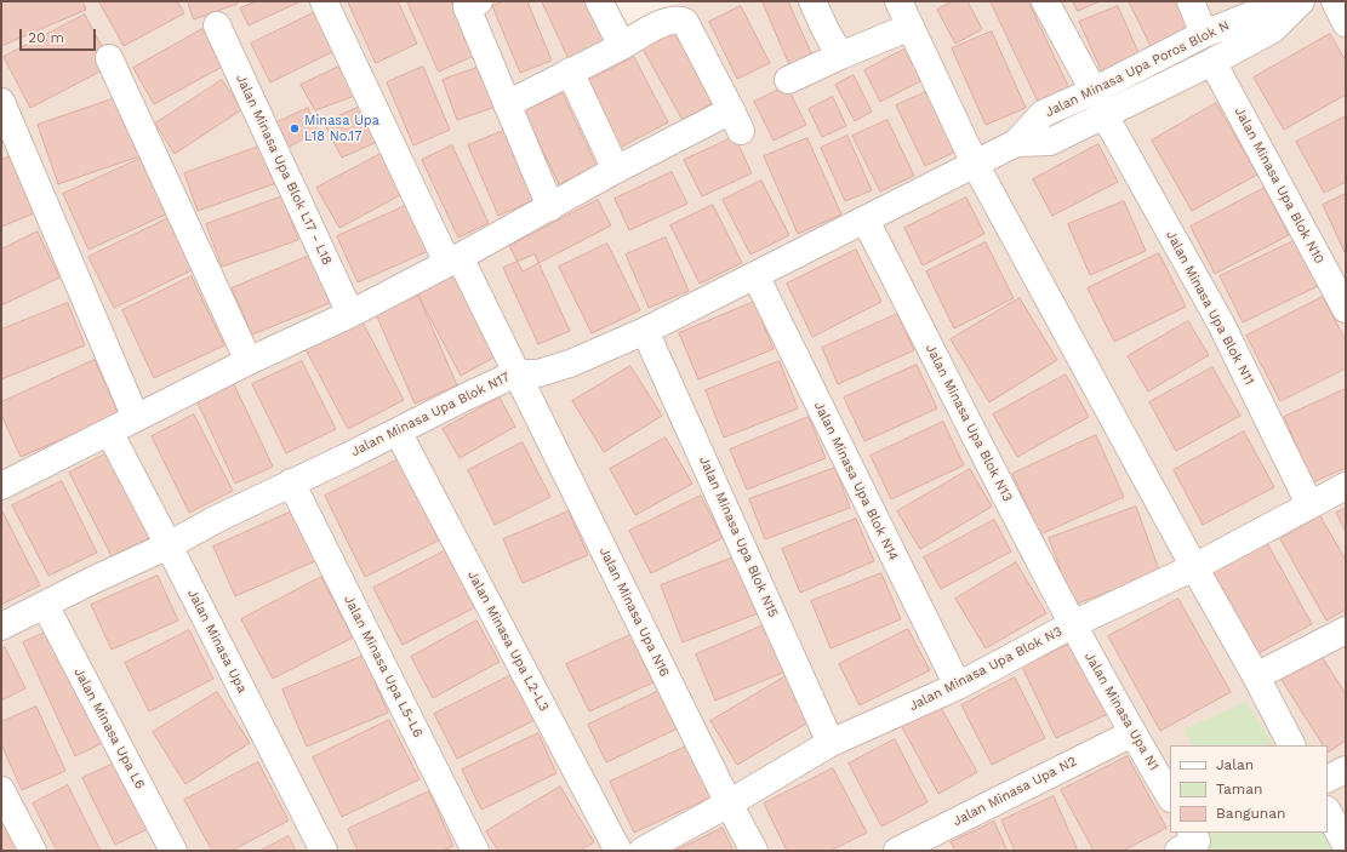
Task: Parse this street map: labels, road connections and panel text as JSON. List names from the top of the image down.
{
  "streets": {
    "street": [
      "Jalan Minasa Upa Poros Blok N",
      "Jalan Minasa Upa Blok L17 - L18",
      "Jalan Minasa Upa Blok N10",
      "Jalan Minasa Upa Blok N11",
      "Jalan Minasa Upa Blok N17",
      "Jalan Minasa Upa Blok N13",
      "Jalan Minasa Upa Blok N14",
      "Jalan Minasa Upa Blok N15",
      "Jalan Minasa Upa N16",
      "Jalan Minasa Upa",
      "Jalan Minasa Upa L2-L3",
      "Jalan Minasa Upa L5-L6",
      "Jalan Minasa Upa Blok N3",
      "Jalan Minasa Upa N1",
      "Jalan Minasa Upa L6",
      "Jalan Minasa Upa N2"
    ]
  },
  "crossings": [
    ["Jalan Minasa Upa Poros Blok N", "Jalan Minasa Upa Blok N10"],
    ["Jalan Minasa Upa Poros Blok N", "Jalan Minasa Upa Blok N11"],
    ["Jalan Minasa Upa Poros Blok N", "Jalan Minasa Upa Blok N17"],
    ["Jalan Minasa Upa Blok N11", "Jalan Minasa Upa Blok N3"],
    ["Jalan Minasa Upa Blok N17", "Jalan Minasa Upa Blok N13"],
    ["Jalan Minasa Upa Blok N17", "Jalan Minasa Upa Blok N14"],
    ["Jalan Minasa Upa Blok N17", "Jalan Minasa Upa Blok N15"],
    ["Jalan Minasa Upa Blok N17", "Jalan Minasa Upa N16"],
    ["Jalan Minasa Upa Blok N17", "Jalan Minasa Upa"],
    ["Jalan Minasa Upa Blok N17", "Jalan Minasa Upa L2-L3"],
    ["Jalan Minasa Upa Blok N17", "Jalan Minasa Upa L5-L6"],
    ["Jalan Minasa Upa Blok N17", "Jalan Minasa Upa L6"],
    ["Jalan Minasa Upa Blok N13", "Jalan Minasa Upa Blok N3"],
    ["Jalan Minasa Upa Blok N13", "Jalan Minasa Upa N1"],
    ["Jalan Minasa Upa Blok N14", "Jalan Minasa Upa Blok N3"],
    ["Jalan Minasa Upa Blok N15", "Jalan Minasa Upa Blok N3"],
    ["Jalan Minasa Upa N16", "Jalan Minasa Upa Blok N3"],
    ["Jalan Minasa Upa Blok N3", "Jalan Minasa Upa N1"],
    ["Jalan Minasa Upa N1", "Jalan Minasa Upa N2"]
  ],
  "places": ["Minasa Upa L18 No.17"],
  "legend": ["Jalan", "Taman", "Bangunan"],
  "scale_bar": "20 m"
}
